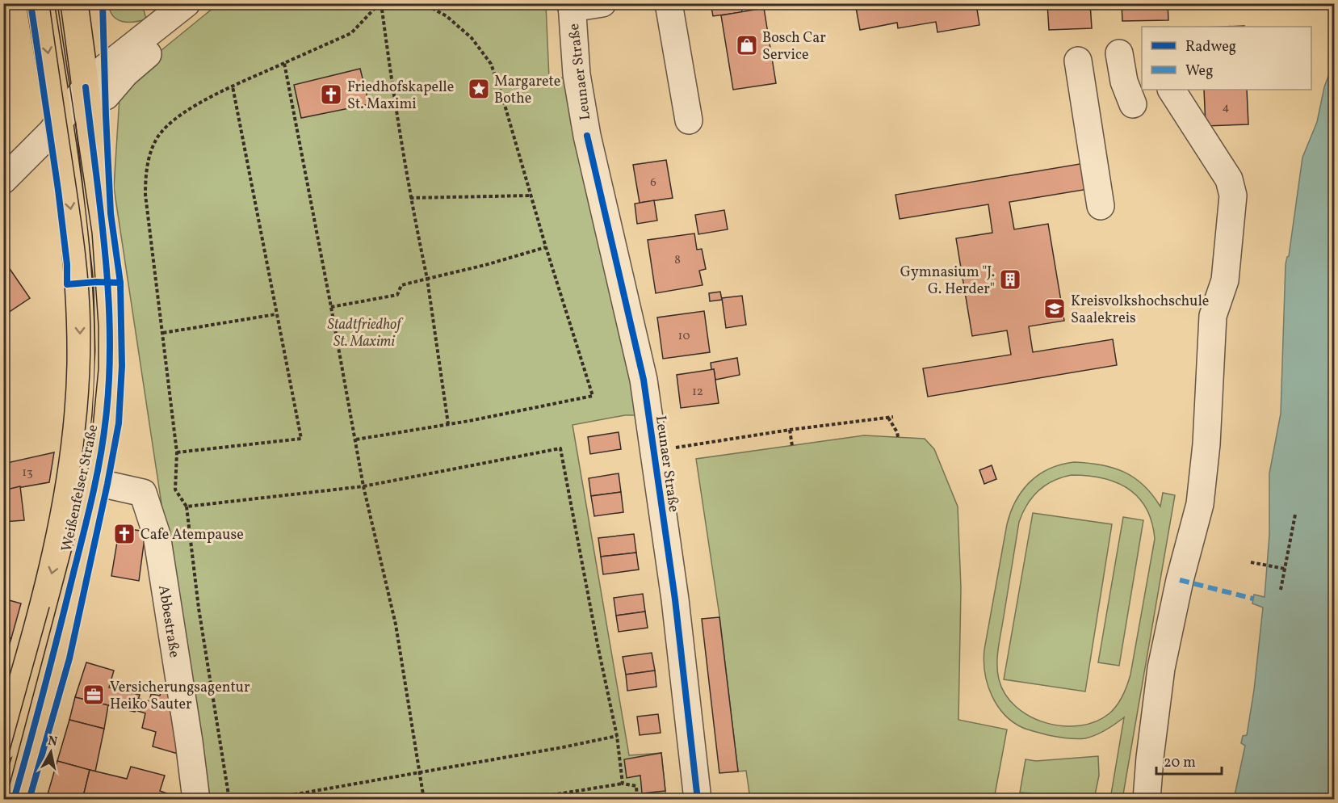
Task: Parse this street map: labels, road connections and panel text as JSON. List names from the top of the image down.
{
  "streets": {
    "main road": ["Weißenfelser Straße"],
    "street": ["Leunaer Straße", "Abbestraße"]
  },
  "crossings": [
    ["Weißenfelser Straße", "Abbestraße"]
  ],
  "parks": ["Stadtfriedhof St. Maximi"],
  "places": {
    "shop": ["Bosch Car Service"],
    "place": ["Margarete Bothe"],
    "church": ["Friedhofskapelle St. Maximi", "Cafe Atempause"],
    "building": ["Gymnasium \"J. G. Herder\""],
    "school or university": ["Kreisvolkshochschule Saalekreis"],
    "office": ["Versicherungsagentur Heiko Sauter"]
  },
  "house_numbers": [
    "4",
    "6",
    "8",
    "10",
    "12",
    "13"
  ],
  "legend": ["Radweg", "Weg"],
  "scale_bar": "20 m",
  "north": "top"
}
